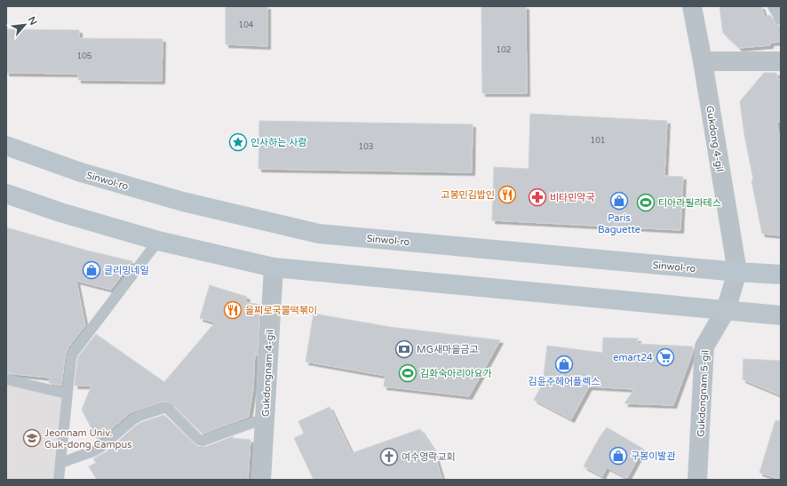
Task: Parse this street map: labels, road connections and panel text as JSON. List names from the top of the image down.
{
  "streets": {
    "street": [
      "Gukdong 4-gil",
      "Sinwol-ro",
      "Gukdongnam 4-gil",
      "Gukdongnam 5-gil"
    ]
  },
  "crossings": [
    ["Gukdong 4-gil", "Sinwol-ro"],
    ["Gukdong 4-gil", "Gukdongnam 5-gil"],
    ["Sinwol-ro", "Gukdongnam 5-gil"]
  ],
  "places": {
    "place": ["인사하는 사람"],
    "restaurant": ["고봉민김밥인", "을찌로국물떡볶이"],
    "pharmacy": ["비타민약국"],
    "shop": [
      "Paris Baguette",
      "글리밍네일",
      "김윤주헤어플렉스",
      "구봉이발관"
    ],
    "sports": ["티아라필라테스", "김화숙아리아요가"],
    "bank": ["MG새마을금고"],
    "supermarket": ["emart24"],
    "school or university": ["Jeonnam Univ. Guk-dong Campus"],
    "church": ["여수영락교회"]
  },
  "house_numbers": [
    "104",
    "102",
    "105",
    "101",
    "103"
  ],
  "north": "top right"
}
